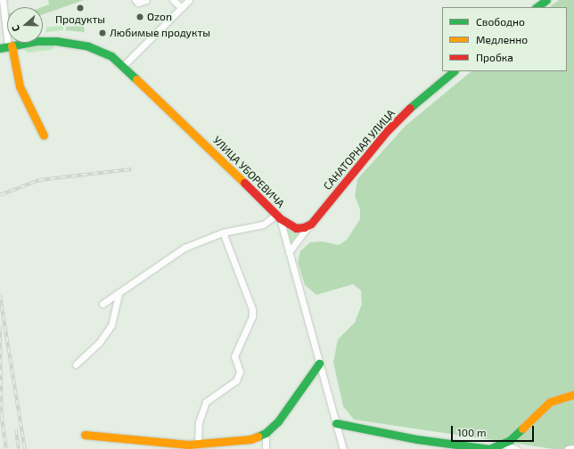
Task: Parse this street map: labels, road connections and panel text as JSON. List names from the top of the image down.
{
  "streets": {
    "main road": ["САНАТОРНАЯ УЛИЦА", "УЛИЦА УБОРЕВИЧА"]
  },
  "places": ["Продукты", "Ozon", "Любимые продукты"],
  "legend": ["Свободно", "Медленно", "Пробка"],
  "scale_bar": "100 m",
  "north": "left"
}
